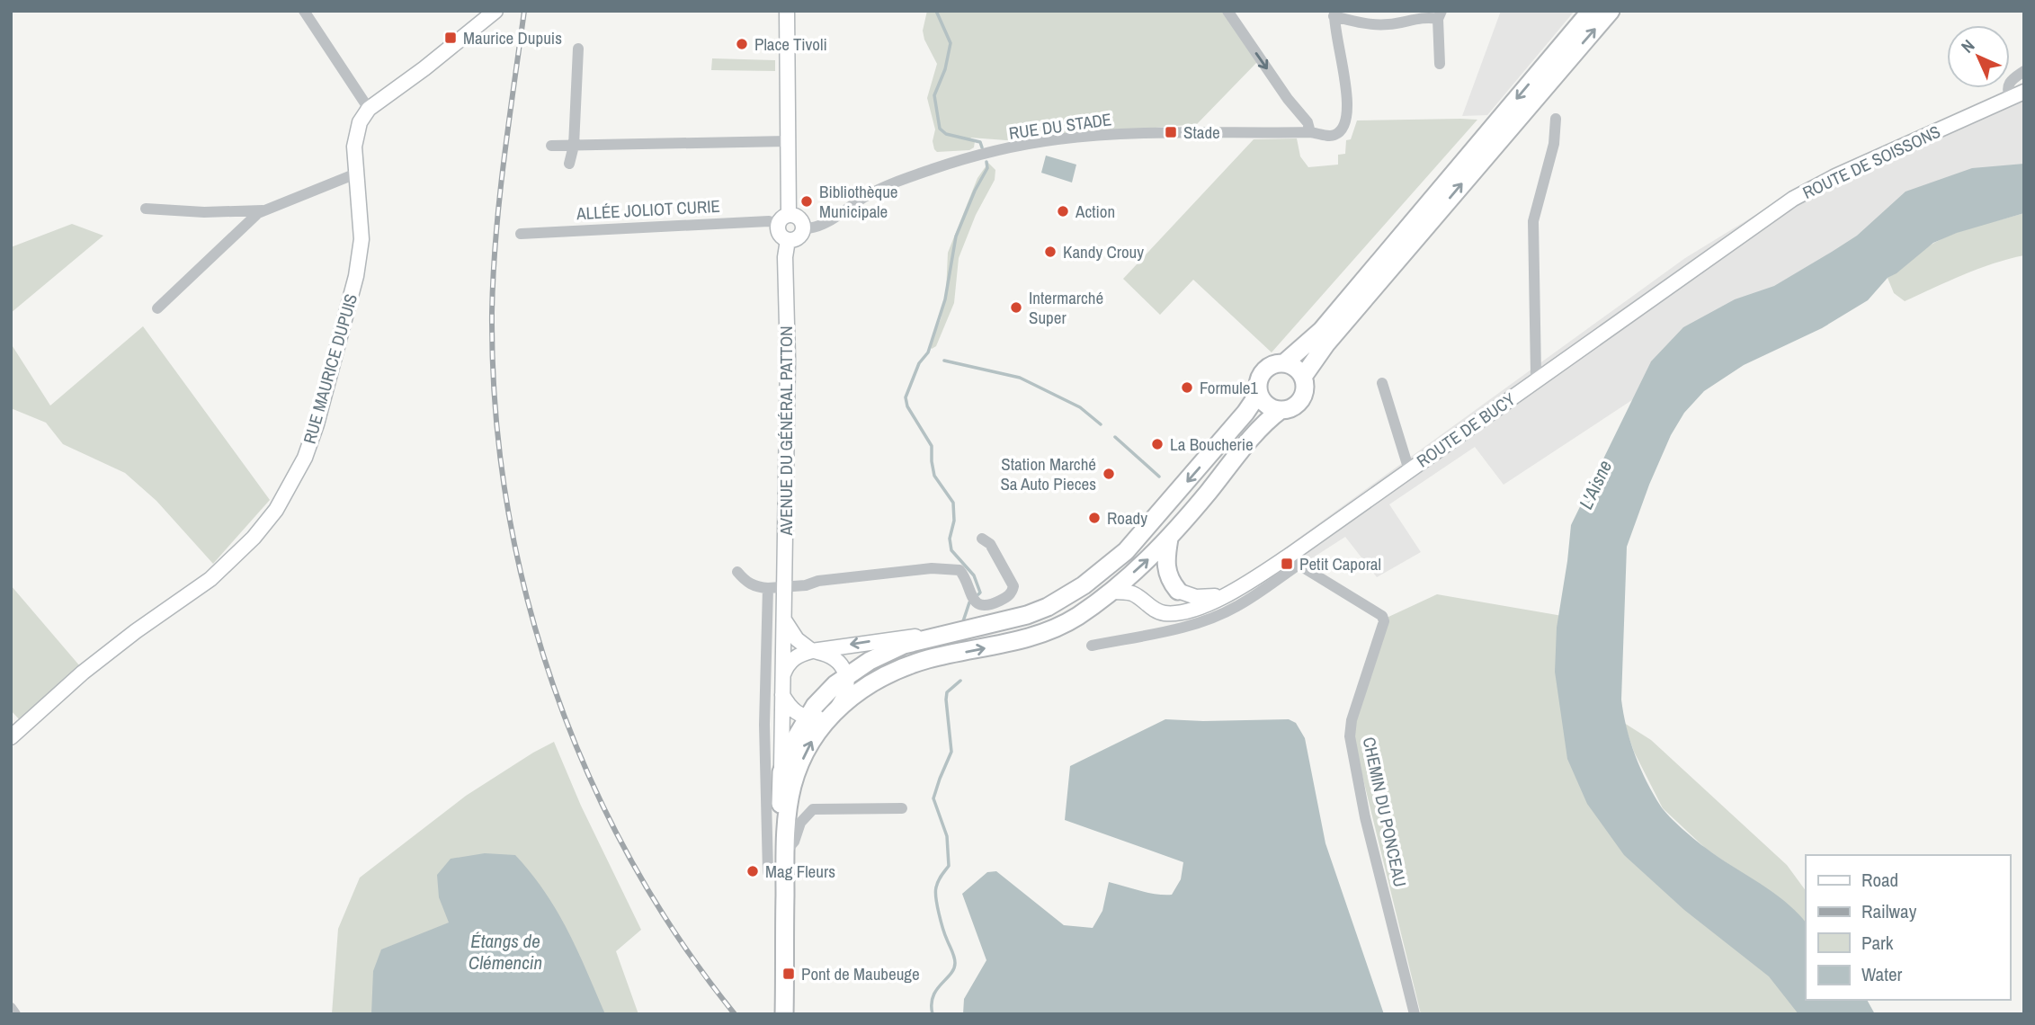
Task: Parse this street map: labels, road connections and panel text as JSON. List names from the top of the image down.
{
  "streets": {
    "main road": [
      "ROUTE DE SOISSONS",
      "RUE MAURICE DUPUIS",
      "ROUTE DE BUCY",
      "AVENUE DU GÉNÉRAL PATTON"
    ],
    "street": ["RUE DU STADE", "ALLÉE JOLIOT CURIE", "CHEMIN DU PONCEAU"]
  },
  "crossings": [
    ["RUE DU STADE", "ALLÉE JOLIOT CURIE"],
    ["RUE DU STADE", "AVENUE DU GÉNÉRAL PATTON"],
    ["ROUTE DE SOISSONS", "ROUTE DE BUCY"],
    ["ALLÉE JOLIOT CURIE", "AVENUE DU GÉNÉRAL PATTON"],
    ["ROUTE DE BUCY", "CHEMIN DU PONCEAU"]
  ],
  "water": ["L'Aisne", "Étangs de Clémencin"],
  "places": {
    "transit": [
      "Maurice Dupuis",
      "Stade",
      "Petit Caporal",
      "Pont de Maubeuge"
    ],
    "other": [
      "Place Tivoli",
      "Bibliothèque Municipale",
      "Action",
      "Kandy Crouy",
      "Intermarché Super",
      "Formule1",
      "La Boucherie",
      "Station Marché Sa Auto Pieces",
      "Roady",
      "Mag Fleurs"
    ]
  },
  "legend": [
    "Road",
    "Railway",
    "Park",
    "Water"
  ],
  "north": "top left"
}
